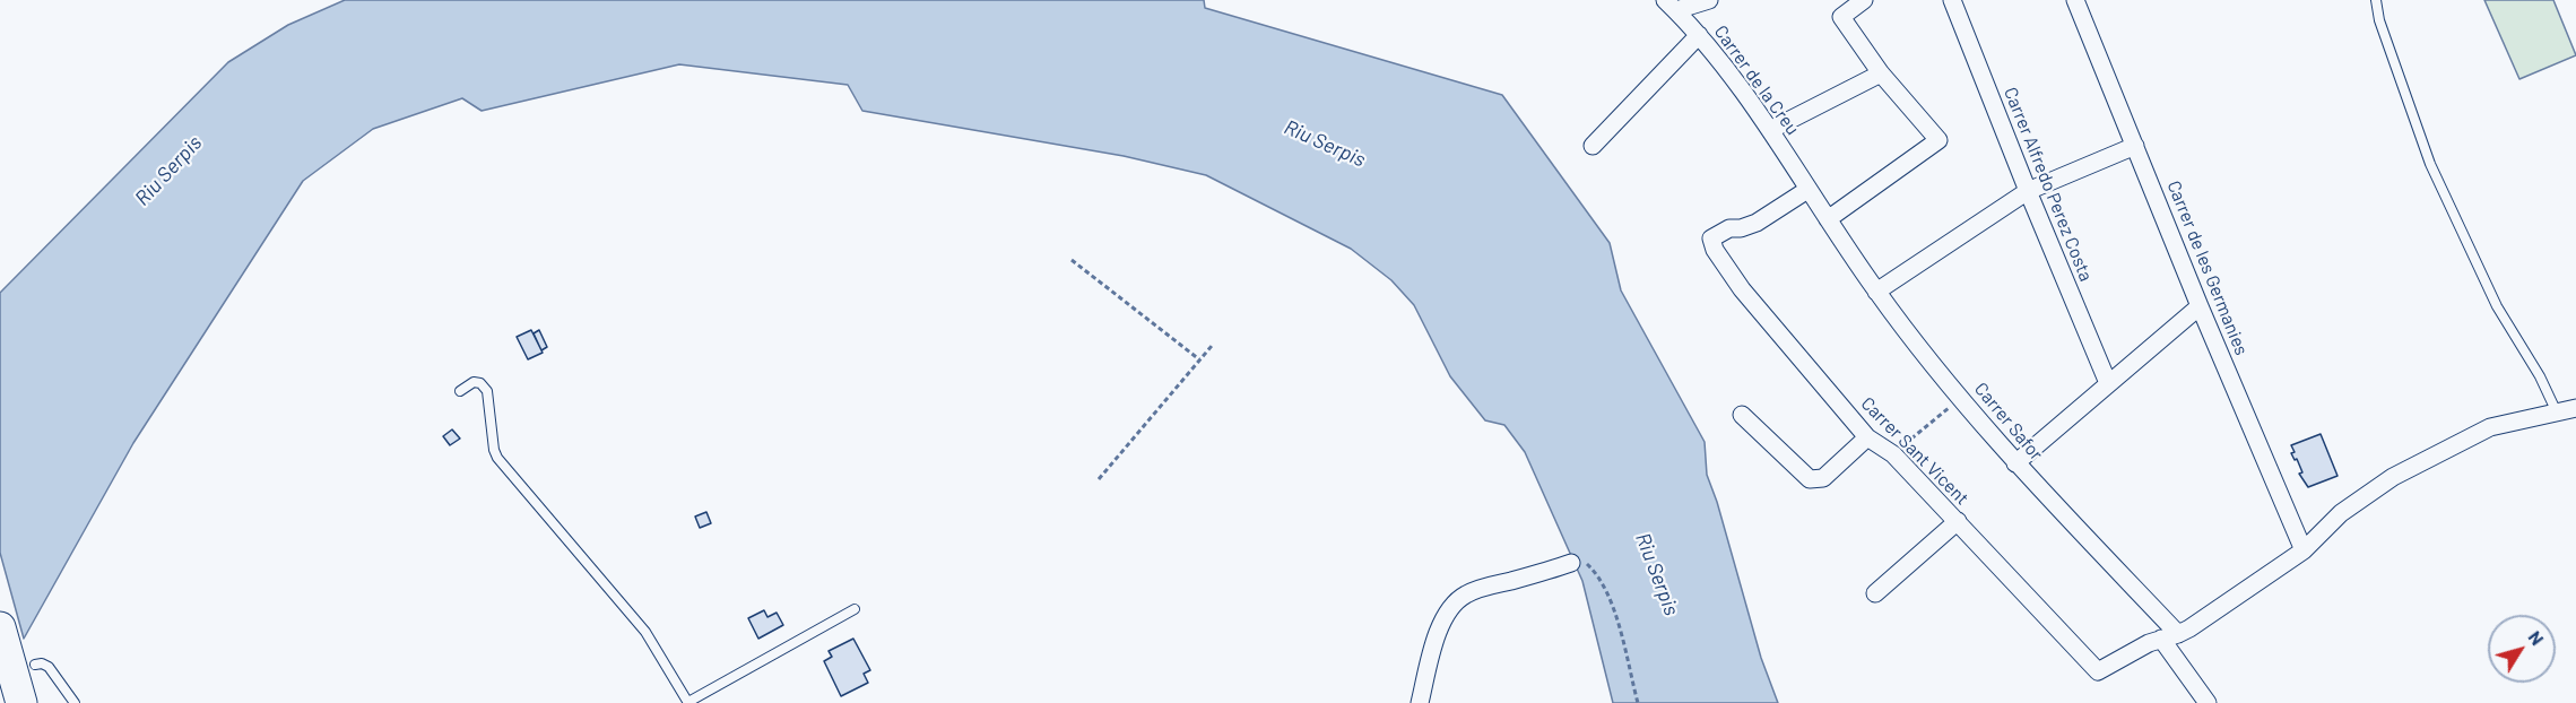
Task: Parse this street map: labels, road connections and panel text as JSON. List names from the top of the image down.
{
  "streets": {
    "street": [
      "Carrer de la Creu",
      "Carrer Alfredo Perez Costa",
      "Carrer de les Germanies",
      "Carrer Safor",
      "Carrer Sant Vicent"
    ]
  },
  "crossings": [
    ["Carrer de la Creu", "Carrer Safor"],
    ["Carrer de la Creu", "Carrer Sant Vicent"]
  ],
  "water": ["Riu Serpis"],
  "north": "top right"
}
